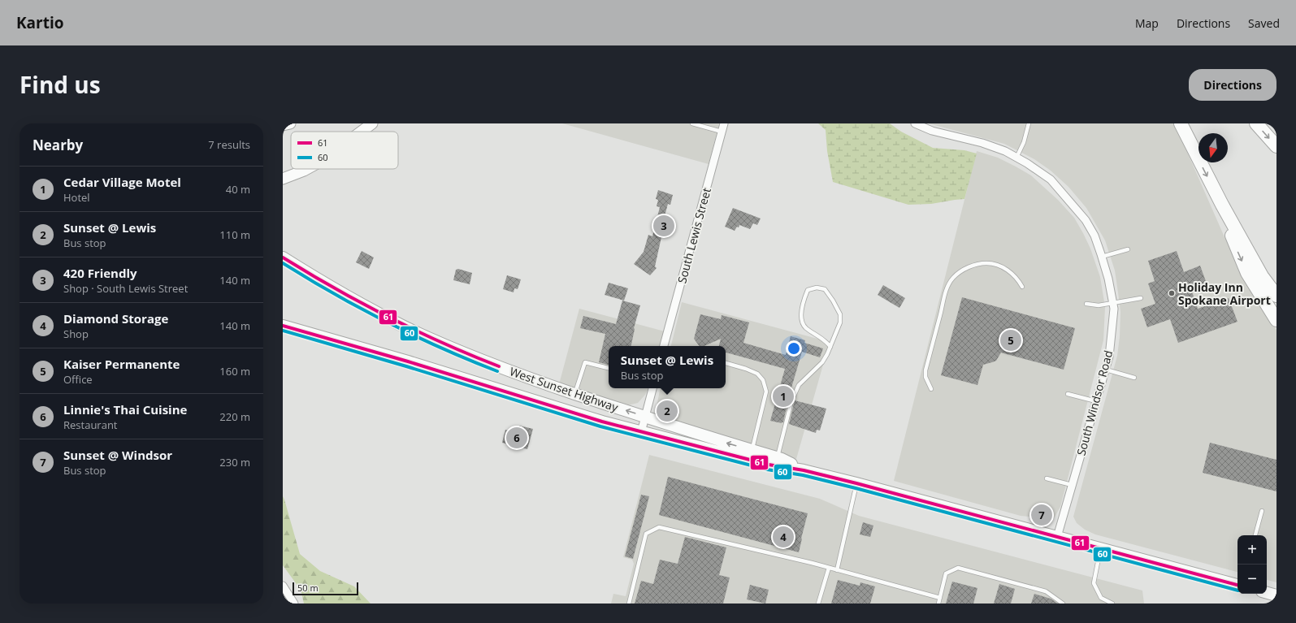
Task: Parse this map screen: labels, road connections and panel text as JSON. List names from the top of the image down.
{
  "streets": {
    "main road": ["West Sunset Highway"],
    "street": ["South Lewis Street", "South Windsor Road"]
  },
  "crossings": [
    ["West Sunset Highway", "South Windsor Road"]
  ],
  "places": ["Holiday Inn Spokane Airport"],
  "lines": ["transit line 61", "transit line 60"],
  "legend": ["61", "60"],
  "scale_bar": "50 m",
  "north": "bottom",
  "page": {
    "header": "Kartio",
    "nav": ["Map", "Directions", "Saved"],
    "title": "Find us",
    "buttons": "Directions",
    "heading": ["Nearby", "7 results"],
    "list": [
      {
        "mark": "1",
        "name": "Cedar Village Motel",
        "note": "Hotel",
        "value": "40 m"
      },
      {
        "mark": "2",
        "name": "Sunset @ Lewis",
        "note": "Bus stop",
        "value": "110 m"
      },
      {
        "mark": "3",
        "name": "420 Friendly",
        "note": "Shop · South Lewis Street",
        "value": "140 m"
      },
      {
        "mark": "4",
        "name": "Diamond Storage",
        "note": "Shop",
        "value": "140 m"
      },
      {
        "mark": "5",
        "name": "Kaiser Permanente",
        "note": "Office",
        "value": "160 m"
      },
      {
        "mark": "6",
        "name": "Linnie's Thai Cuisine",
        "note": "Restaurant",
        "value": "220 m"
      },
      {
        "mark": "7",
        "name": "Sunset @ Windsor",
        "note": "Bus stop",
        "value": "230 m"
      }
    ],
    "pins": [
      "3",
      "5",
      "1",
      "2",
      "6",
      "7",
      "4"
    ],
    "popup": ["Sunset @ Lewis", "Bus stop"],
    "map_buttons": ["+", "−"],
    "scale": "50 m"
  }
}
